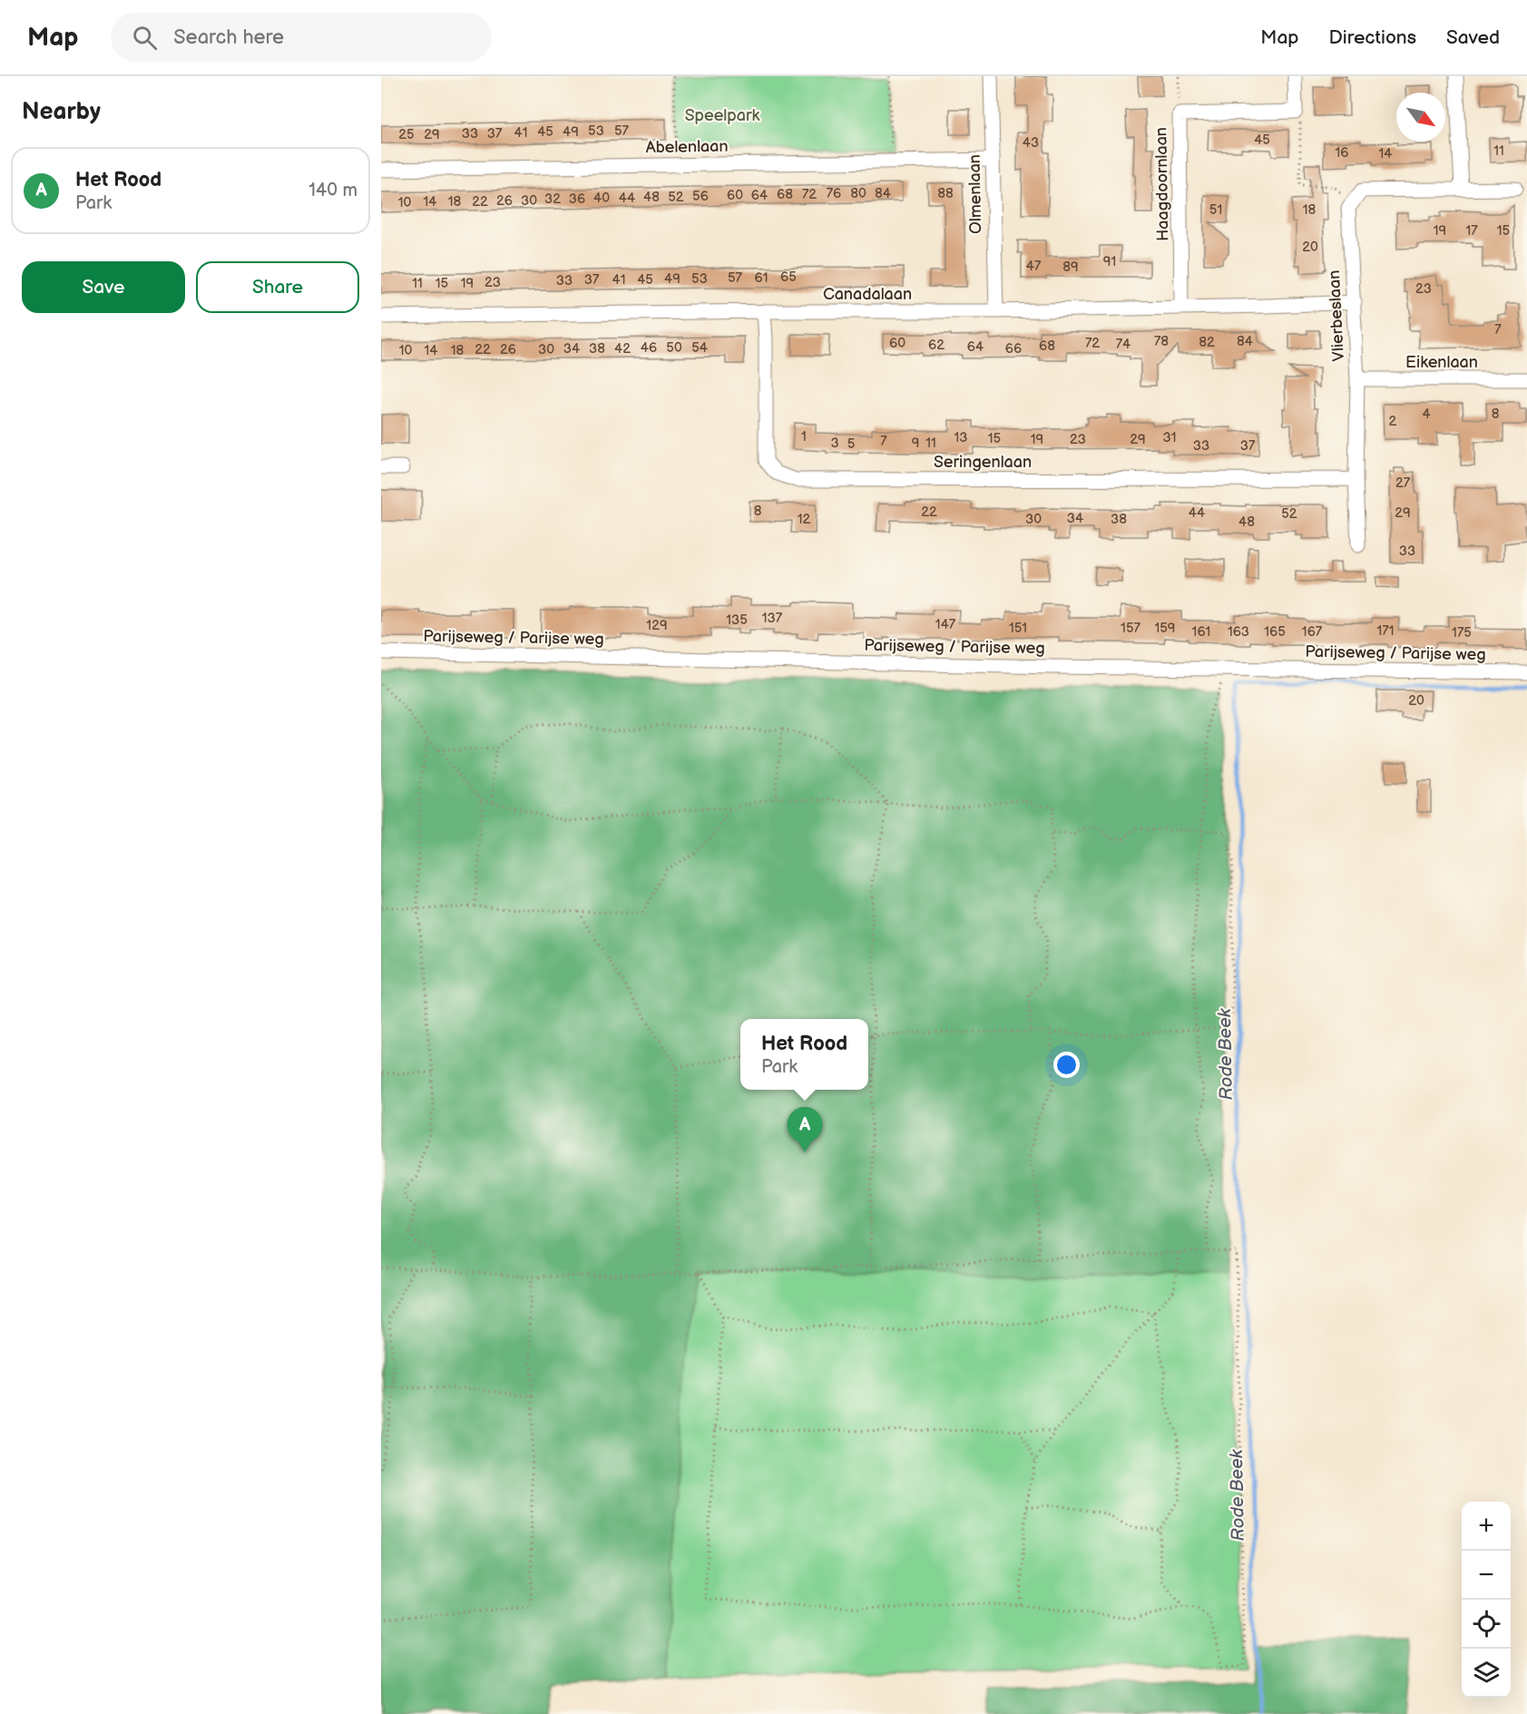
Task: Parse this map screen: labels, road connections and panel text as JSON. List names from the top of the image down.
{
  "streets": {
    "street": [
      "Abelenlaan",
      "Haagdoornlaan",
      "Olmenlaan",
      "Canadalaan",
      "Vlierbeslaan",
      "Eikenlaan",
      "Seringenlaan",
      "Parijseweg / Parijse weg"
    ]
  },
  "crossings": [
    ["Abelenlaan", "Olmenlaan"],
    ["Haagdoornlaan", "Canadalaan"],
    ["Olmenlaan", "Canadalaan"],
    ["Canadalaan", "Vlierbeslaan"],
    ["Canadalaan", "Seringenlaan"],
    ["Vlierbeslaan", "Eikenlaan"],
    ["Vlierbeslaan", "Seringenlaan"]
  ],
  "water": ["Rode Beek"],
  "parks": ["Speelpark"],
  "house_numbers": [
    "53",
    "57",
    "45",
    "49",
    "41",
    "33",
    "37",
    "25",
    "29",
    "45",
    "43",
    "11",
    "16",
    "14",
    "76",
    "80",
    "84",
    "88",
    "68",
    "72",
    "60",
    "64",
    "56",
    "48",
    "52",
    "40",
    "44",
    "32",
    "36",
    "26",
    "30",
    "14",
    "18",
    "22",
    "10",
    "51",
    "18",
    "19",
    "17",
    "15",
    "20",
    "91",
    "47",
    "89",
    "65",
    "57",
    "61",
    "49",
    "53",
    "37",
    "41",
    "45",
    "33",
    "23",
    "11",
    "15",
    "19",
    "23",
    "7",
    "78",
    "84",
    "82",
    "60",
    "72",
    "74",
    "62",
    "68",
    "64",
    "46",
    "50",
    "54",
    "34",
    "38",
    "42",
    "66",
    "22",
    "26",
    "30",
    "10",
    "14",
    "18",
    "4",
    "8",
    "2",
    "1",
    "13",
    "31",
    "15",
    "19",
    "23",
    "29",
    "7",
    "3",
    "9",
    "11",
    "5",
    "33",
    "37",
    "27",
    "8",
    "22",
    "44",
    "29",
    "52",
    "34",
    "12",
    "30",
    "38",
    "48",
    "33",
    "137",
    "135",
    "147",
    "129",
    "151",
    "157",
    "159",
    "171",
    "161",
    "163",
    "165",
    "167",
    "175",
    "20"
  ],
  "north": "bottom right",
  "page": {
    "header": "Map",
    "search": "Search here",
    "nav": ["Map", "Directions", "Saved"],
    "heading": "Nearby",
    "list": [
      {
        "mark": "A",
        "name": "Het Rood",
        "note": "Park",
        "value": "140 m"
      }
    ],
    "buttons": ["Save", "Share"],
    "popup": ["Het Rood", "Park"],
    "pins": "A",
    "map_buttons": ["+", "−"]
  }
}
